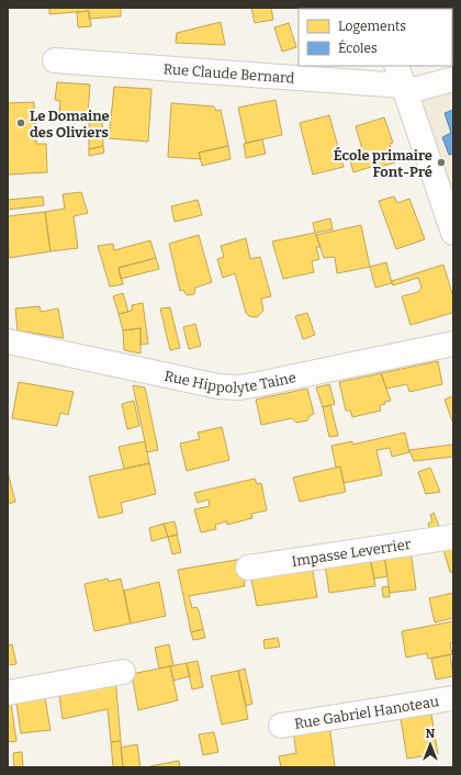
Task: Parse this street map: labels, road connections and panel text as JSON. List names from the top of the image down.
{
  "streets": {
    "street": [
      "Rue Claude Bernard",
      "Rue Hippolyte Taine",
      "Impasse Leverrier",
      "Rue Gabriel Hanoteau"
    ]
  },
  "places": ["Le Domaine des Oliviers", "École primaire Font-Pré"],
  "legend": ["Logements", "Écoles"],
  "north": "top"
}
